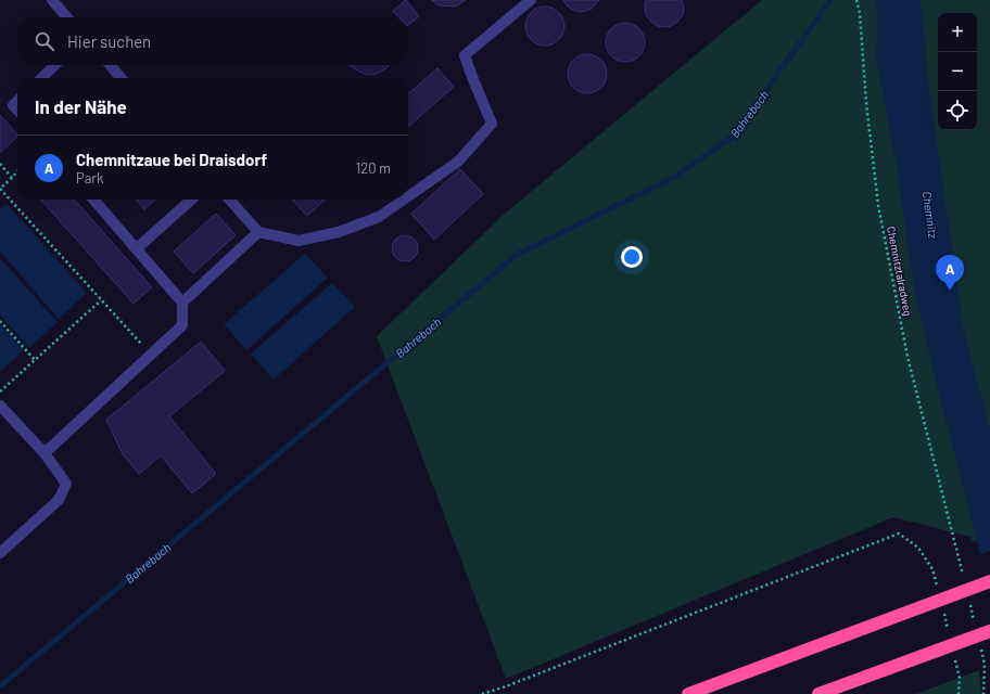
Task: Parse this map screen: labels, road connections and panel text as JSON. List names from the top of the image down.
{
  "streets": {
    "path": ["Chemnitztalradweg"]
  },
  "water": ["Bahrebach", "Chemnitz"],
  "page": {
    "map_buttons": ["+", "−"],
    "search": "Hier suchen",
    "heading": "In der Nähe",
    "list": [
      {
        "mark": "A",
        "name": "Chemnitzaue bei Draisdorf",
        "note": "Park",
        "value": "120 m"
      }
    ],
    "pins": "A"
  }
}
